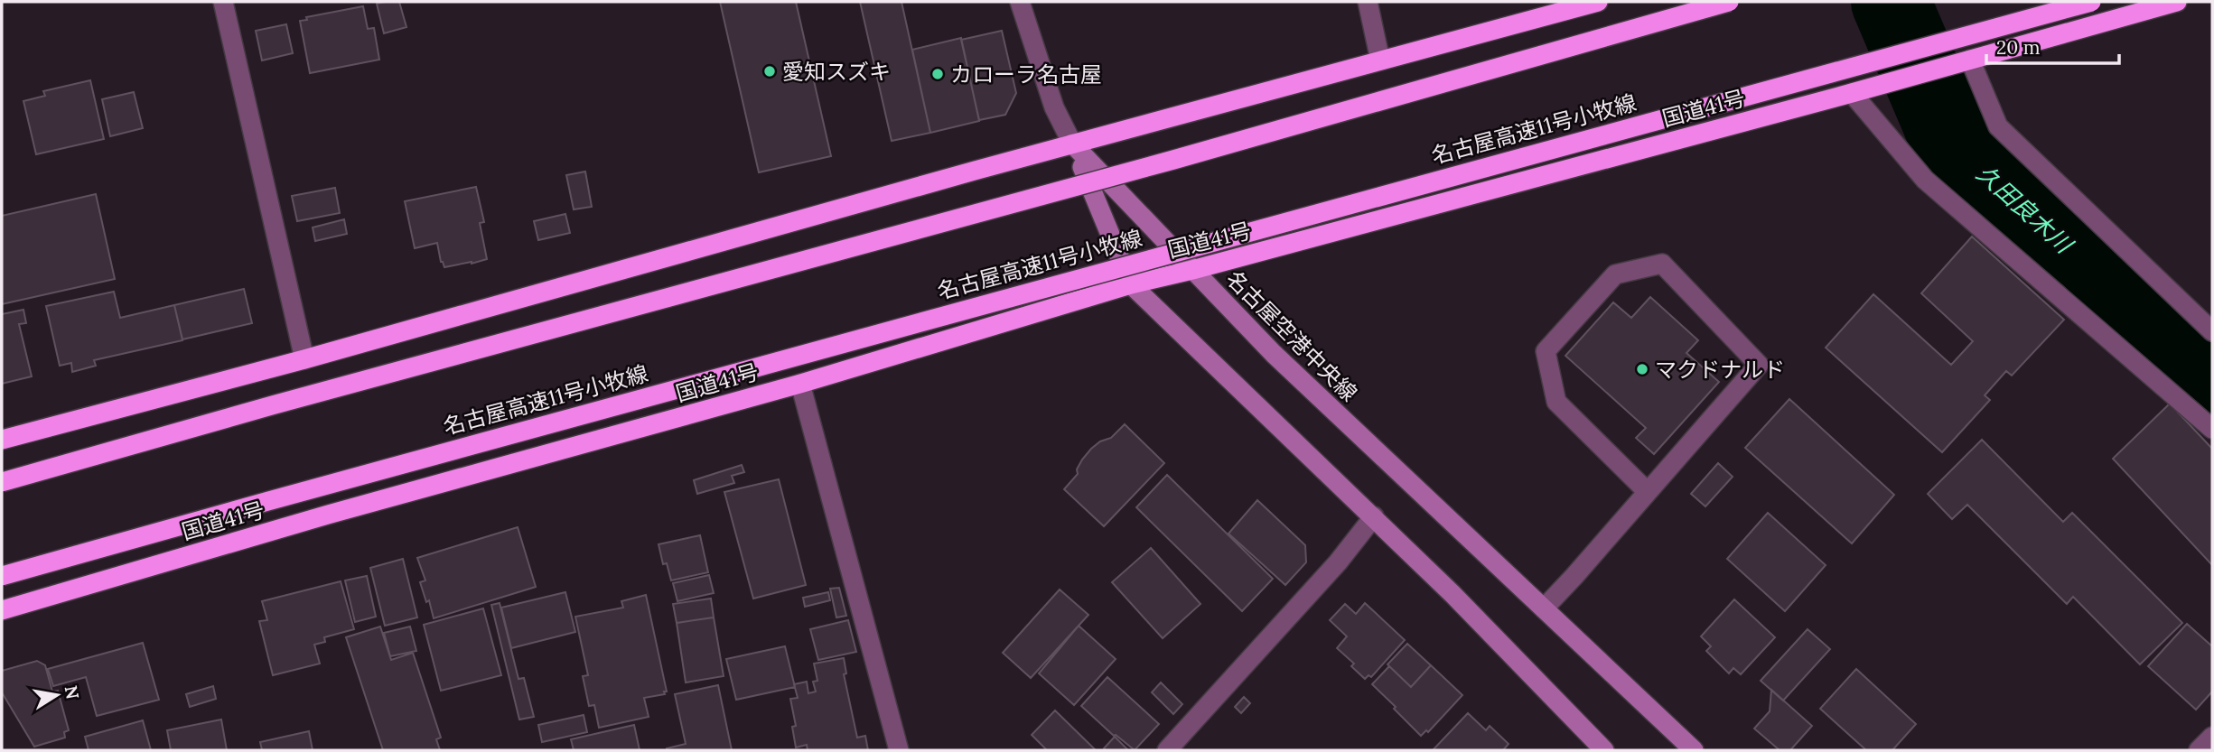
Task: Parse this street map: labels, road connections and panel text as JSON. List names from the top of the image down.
{
  "streets": {
    "highway": ["国道41号", "名古屋高速11号小牧線"],
    "main road": ["名古屋空港中央線"]
  },
  "crossings": [
    ["国道41号", "名古屋空港中央線"]
  ],
  "water": ["久田良木川"],
  "places": ["愛知スズキ", "カローラ名古屋", "マクドナルド"],
  "scale_bar": "20 m",
  "north": "right"
}
